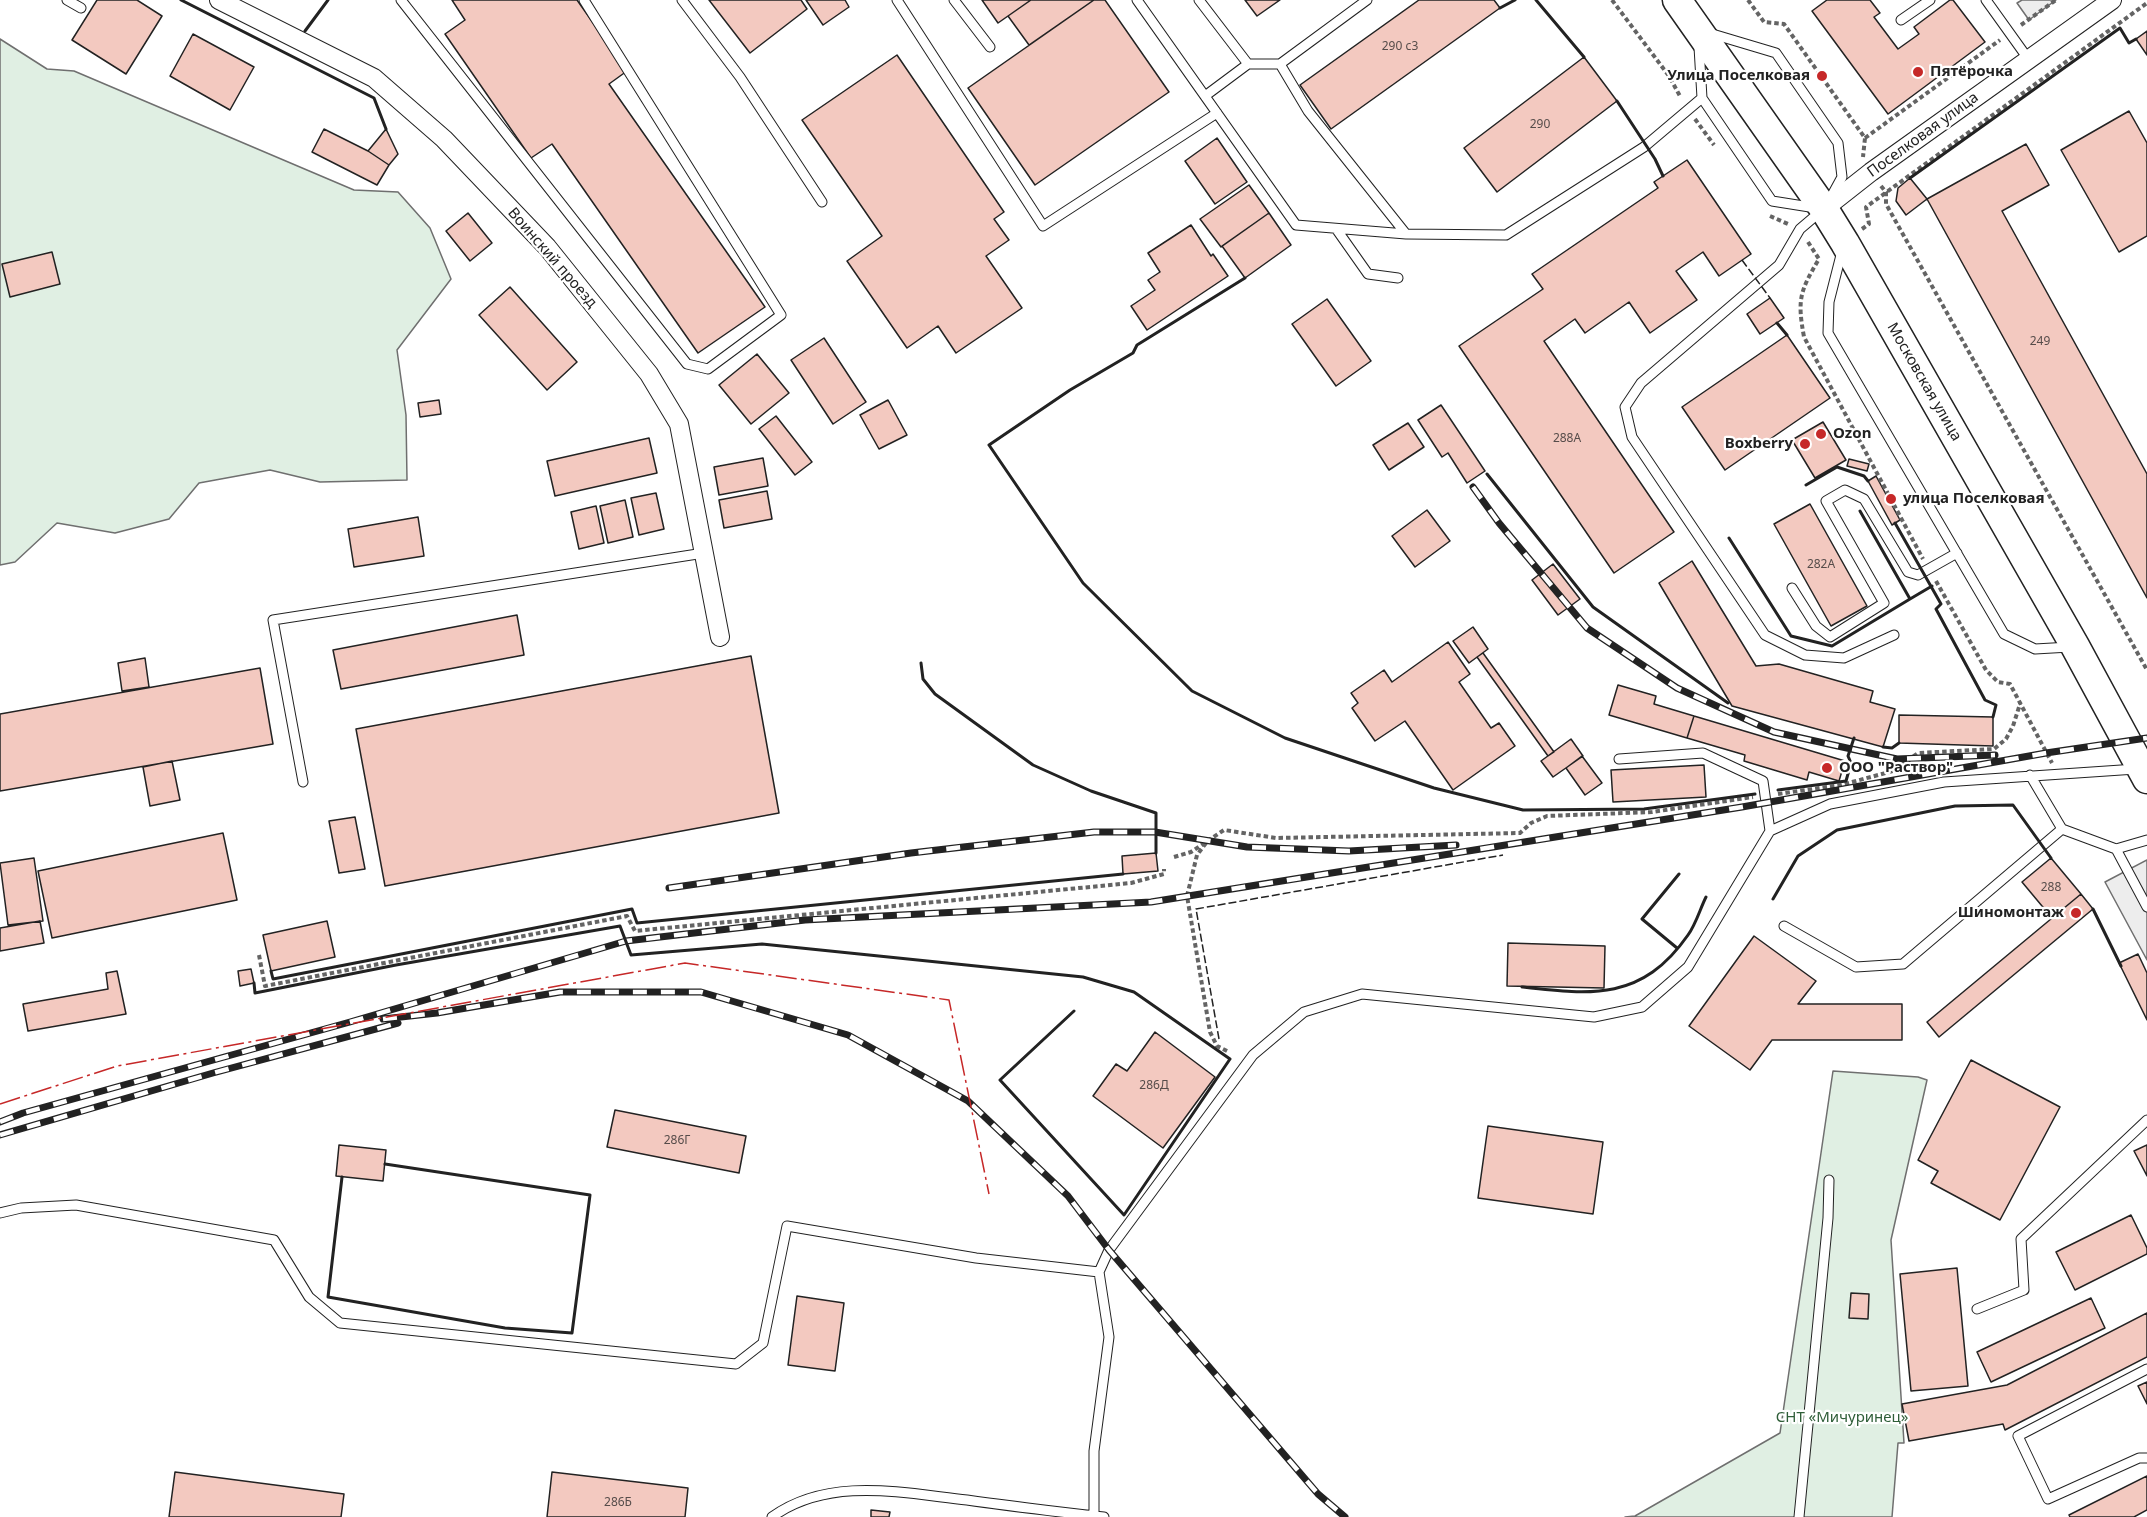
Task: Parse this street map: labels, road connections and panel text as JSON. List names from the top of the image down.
{
  "streets": {
    "main road": ["Московская улица"],
    "street": ["Поселковая улица", "Воинский проезд"]
  },
  "crossings": [
    ["Поселковая улица", "Московская улица"]
  ],
  "parks": ["СНТ «Мичуринец»"],
  "places": [
    "Пятёрочка",
    "Улица Поселковая",
    "Ozon",
    "Boxberry",
    "улица Поселковая",
    "ООО \"Раствор\"",
    "Шиномонтаж"
  ],
  "house_numbers": [
    "290 с3",
    "290",
    "249",
    "288А",
    "282А",
    "288",
    "286Д",
    "286Г",
    "286Б"
  ]
}
